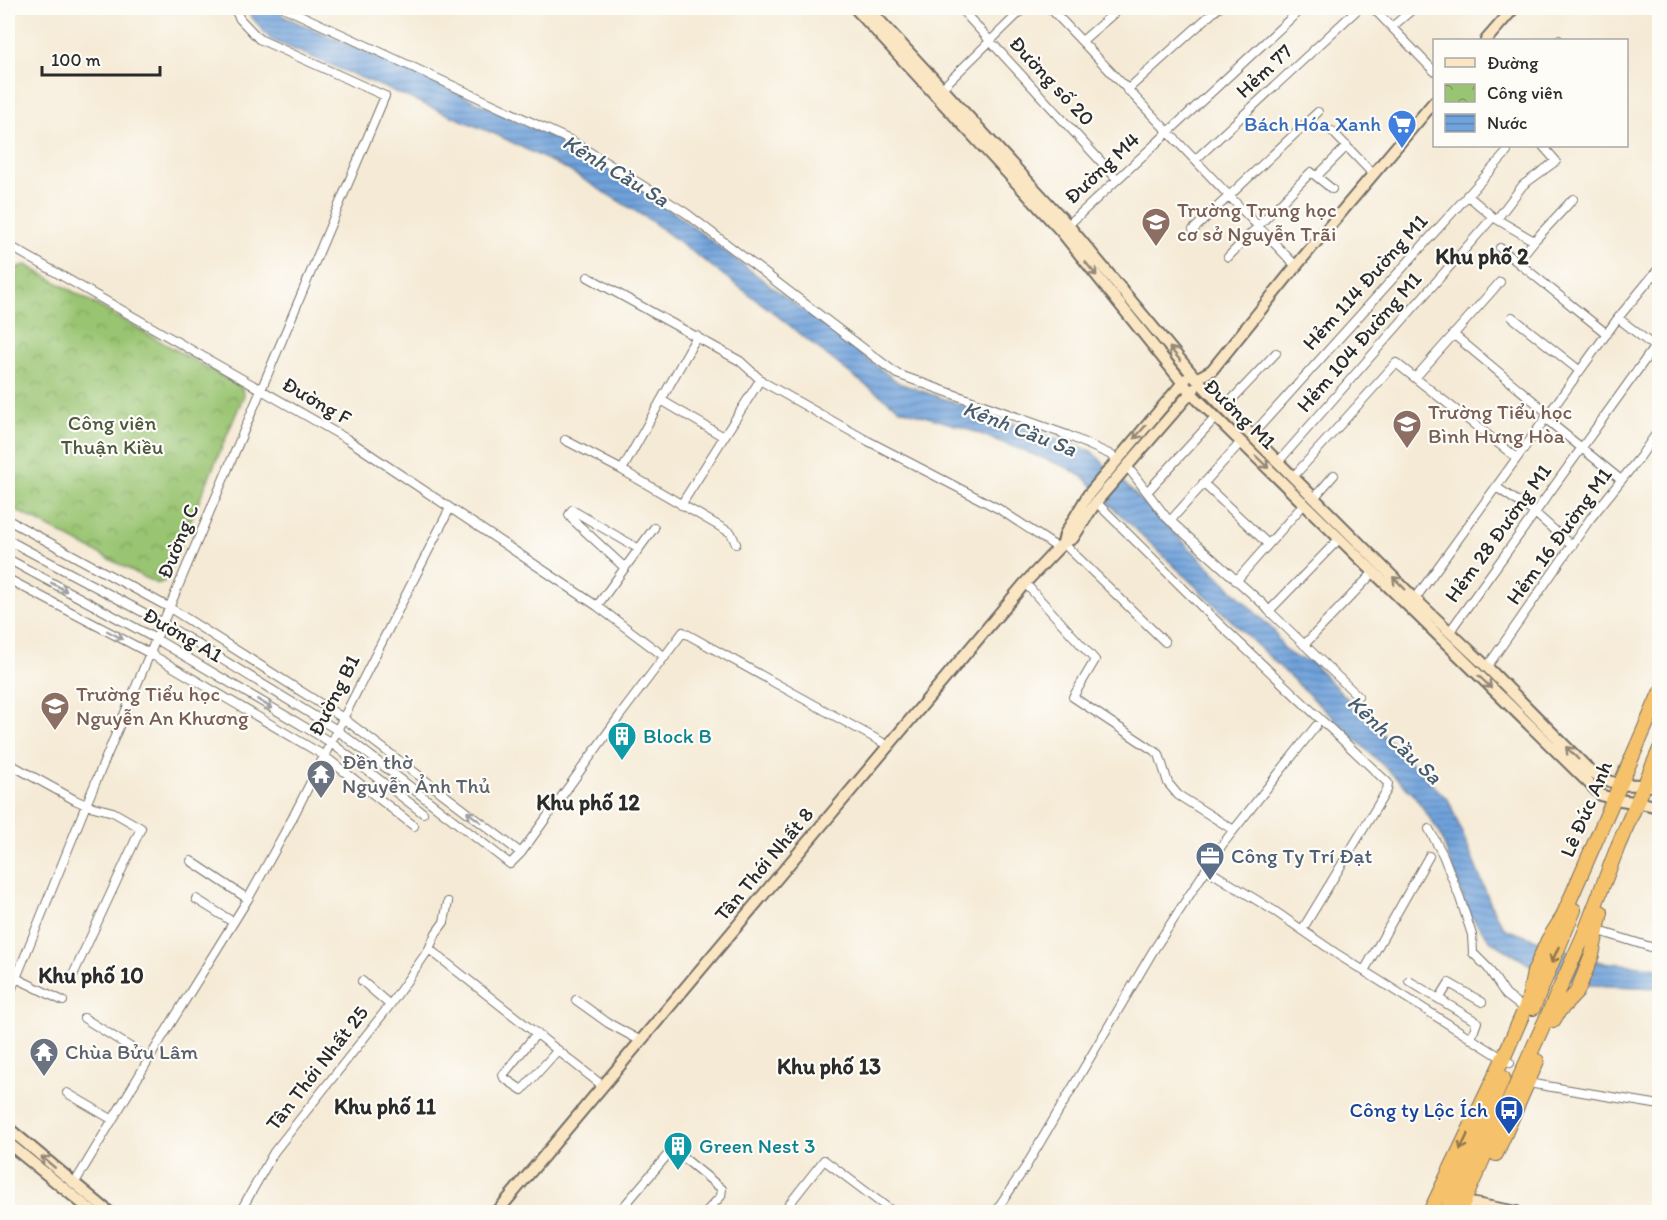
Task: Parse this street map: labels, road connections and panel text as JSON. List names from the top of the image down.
{
  "streets": {
    "highway": ["Lê Đức Anh"],
    "street": [
      "Hẻm 77",
      "Đường số 20",
      "Đường M4",
      "Hẻm 114 Đường M1",
      "Hẻm 104 Đường M1",
      "Đường F",
      "Đường M1",
      "Hẻm 28 Đường M1",
      "Hẻm 16 Đường M1",
      "Đường C",
      "Đường A1",
      "Đường B1",
      "Tân Thới Nhất 8",
      "Tân Thới Nhất 25"
    ]
  },
  "crossings": [
    ["Đường số 20", "Đường M4"],
    ["Đường M4", "Đường M1"],
    ["Hẻm 114 Đường M1", "Đường M1"],
    ["Hẻm 104 Đường M1", "Đường M1"],
    ["Đường F", "Đường C"],
    ["Đường F", "Đường B1"],
    ["Đường M1", "Hẻm 28 Đường M1"],
    ["Đường M1", "Hẻm 16 Đường M1"],
    ["Đường M1", "Lê Đức Anh"],
    ["Đường C", "Đường A1"],
    ["Đường A1", "Đường B1"]
  ],
  "districts": [
    "Khu phố 2",
    "Khu phố 12",
    "Khu phố 10",
    "Khu phố 13",
    "Khu phố 11"
  ],
  "water": ["Kênh Cầu Sa"],
  "parks": ["Công viên Thuận Kiều"],
  "places": {
    "supermarket": ["Bách Hóa Xanh"],
    "school or university": ["Trường Trung học cơ sở Nguyễn Trãi", "Trường Tiểu học Bình Hưng Hòa", "Trường Tiểu học Nguyễn An Khương"],
    "building": ["Block B", "Green Nest 3"],
    "temple": ["Đền thờ Nguyễn Ảnh Thủ", "Chùa Bửu Lâm"],
    "office": ["Công Ty Trí Đạt"],
    "bus stop": ["Công ty Lộc Ích"]
  },
  "legend": ["Đường", "Công viên", "Nước"],
  "scale_bar": "100 m"
}
